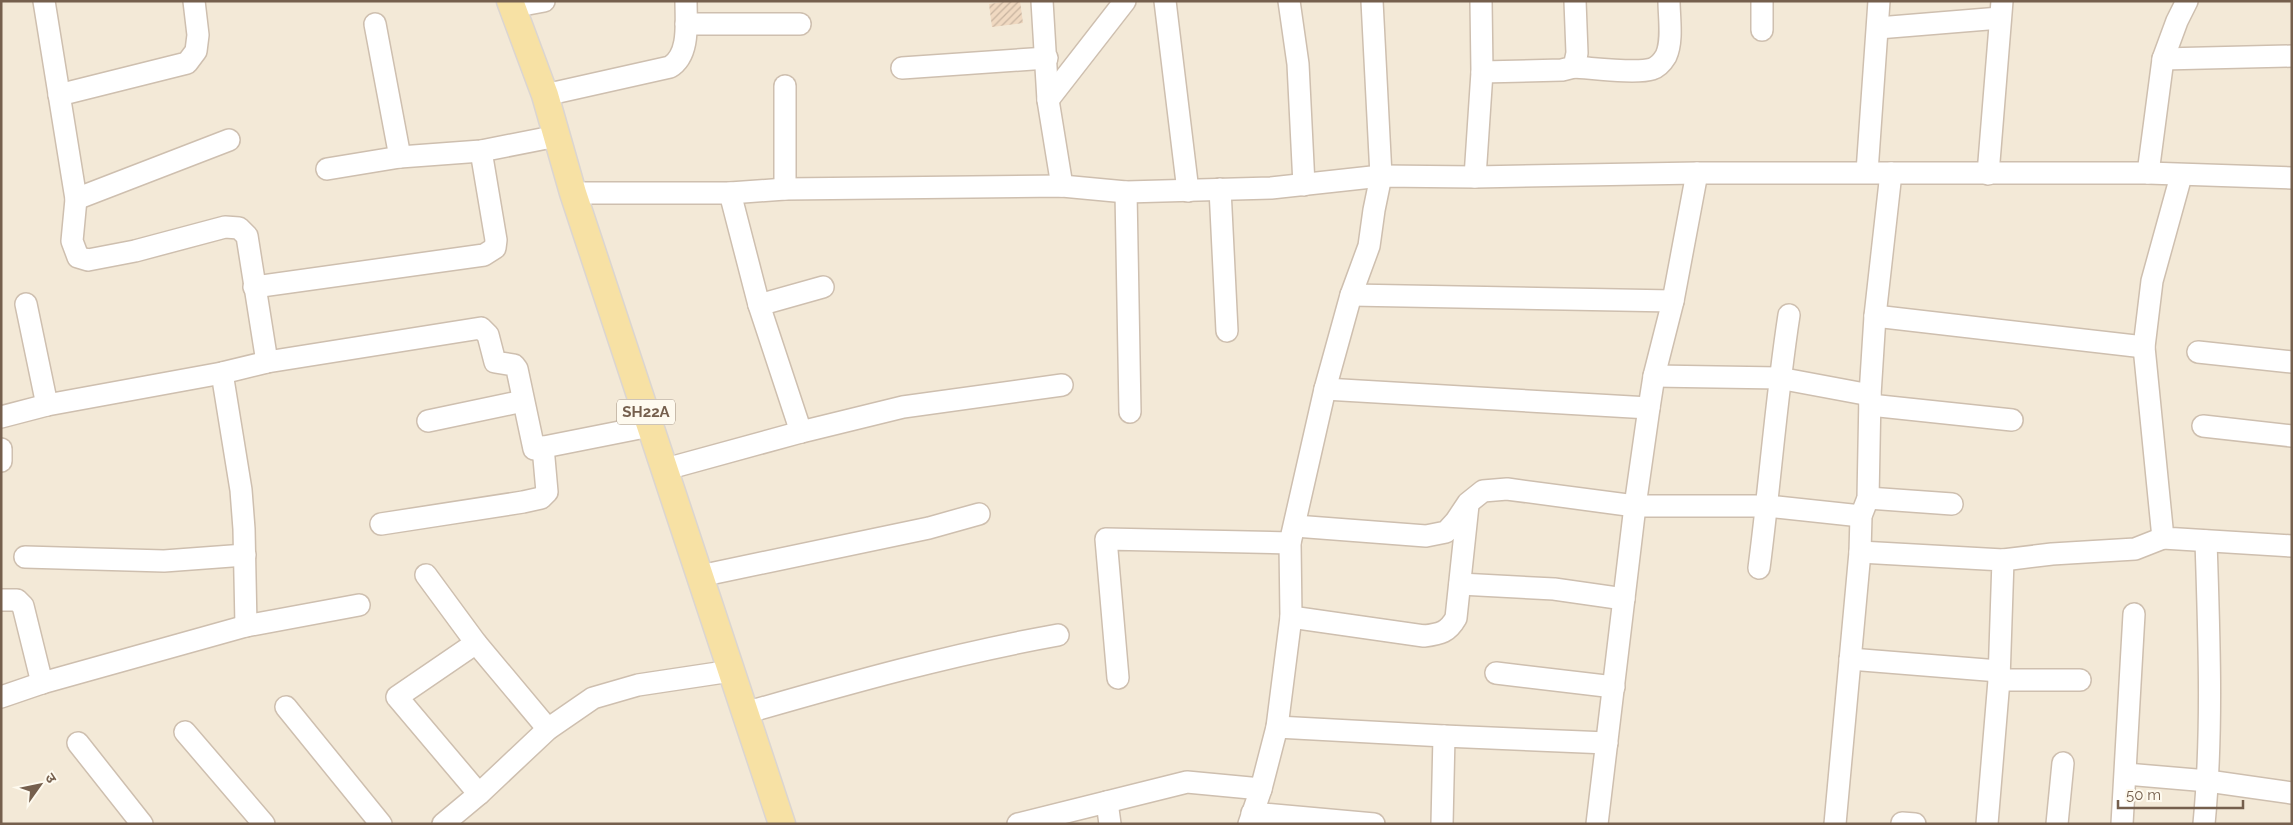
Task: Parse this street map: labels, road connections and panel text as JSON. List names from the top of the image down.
{
  "streets": {
    "main road": ["SH22A"]
  },
  "scale_bar": "50 m",
  "north": "top right"
}
